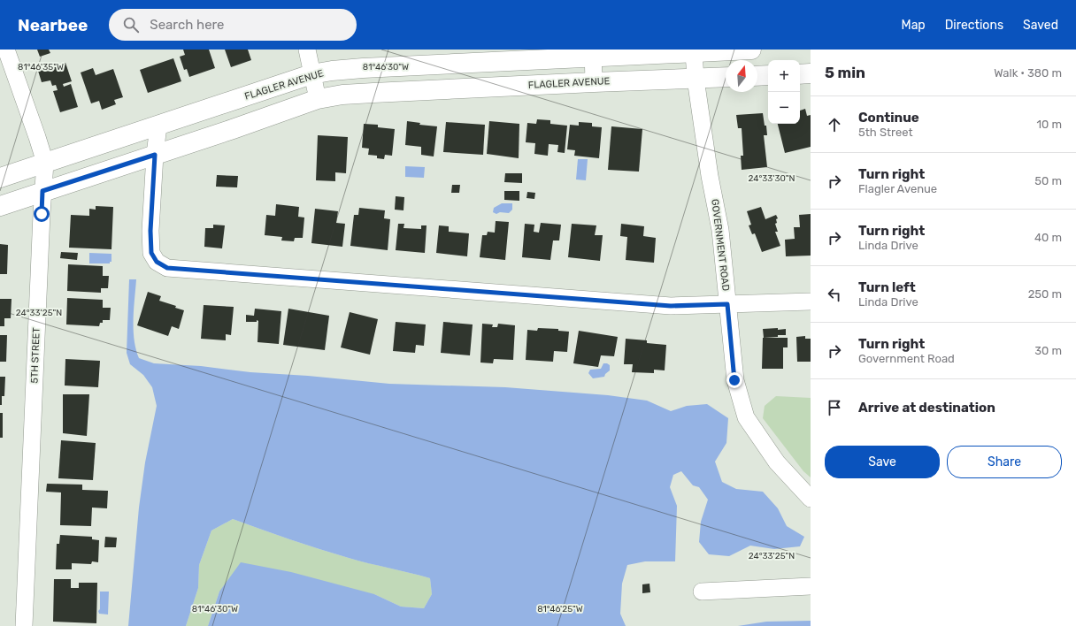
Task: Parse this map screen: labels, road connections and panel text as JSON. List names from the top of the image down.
{
  "streets": {
    "main road": ["FLAGLER AVENUE"],
    "street": ["GOVERNMENT ROAD", "5TH STREET"]
  },
  "crossings": [
    ["FLAGLER AVENUE", "GOVERNMENT ROAD"],
    ["FLAGLER AVENUE", "5TH STREET"]
  ],
  "north": "top",
  "page": {
    "header": "Nearbee",
    "search": "Search here",
    "nav": ["Map", "Directions", "Saved"],
    "heading": ["5 min", "Walk · 380 m"],
    "map_buttons": ["+", "−"],
    "list": [
      ["Continue", "5th Street", "10 m"],
      ["Turn right", "Flagler Avenue", "50 m"],
      ["Turn right", "Linda Drive", "40 m"],
      ["Turn left", "Linda Drive", "250 m"],
      ["Turn right", "Government Road", "30 m"],
      "Arrive at destination"
    ],
    "buttons": ["Save", "Share"]
  },
  "coordinates": [
    "81°46'35\"W",
    "81°46'30\"W",
    "24°33'30\"N",
    "24°33'25\"N",
    "81°46'25\"W"
  ]
}
